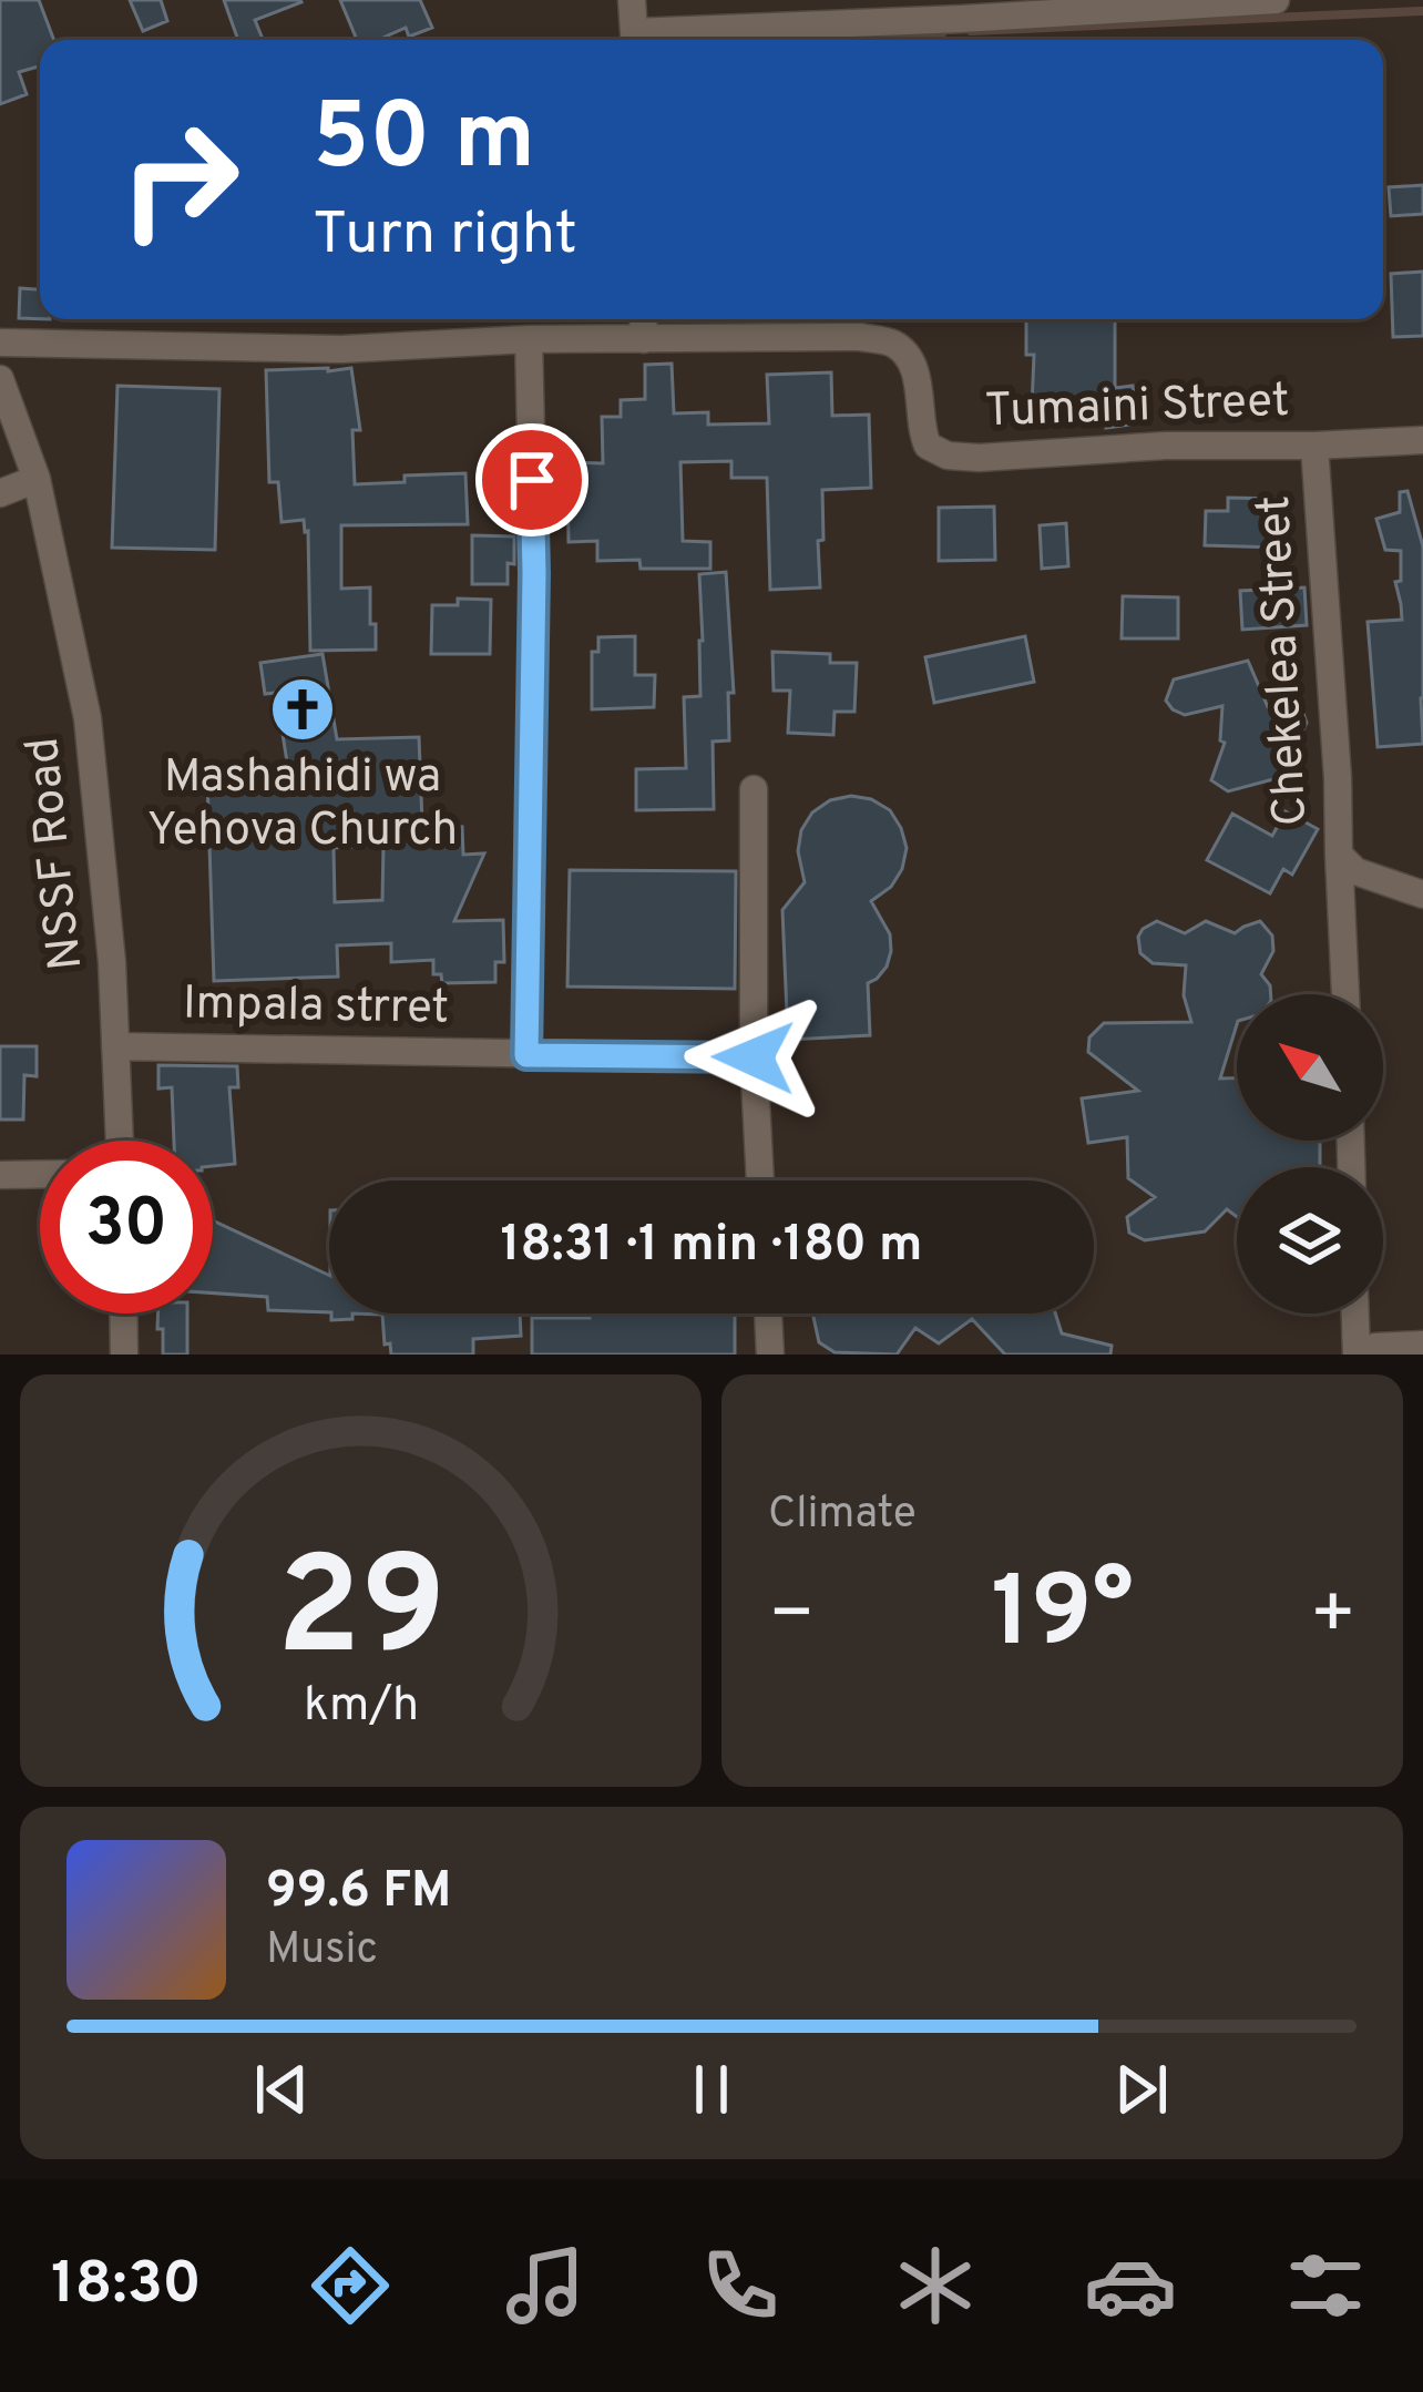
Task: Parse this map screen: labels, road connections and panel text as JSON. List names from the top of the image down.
{
  "streets": {
    "street": [
      "Tumaini Street",
      "Chekelea Street",
      "NSSF Road",
      "Impala strret"
    ]
  },
  "crossings": [
    ["Tumaini Street", "Chekelea Street"],
    ["NSSF Road", "Impala strret"]
  ],
  "places": {
    "church": ["Mashahidi wa Yehova Church"]
  },
  "north": "top left",
  "page": {
    "turn": ["50 m", "Turn right"],
    "limit": "30",
    "trip": "18:31 · 1 min · 180 m",
    "tile": "Climate",
    "heat": ["−", "19°", "+"],
    "song": ["99.6 FM", "Music"],
    "tabs": "18:30",
    "gauge": ["29", "km/h"]
  }
}
